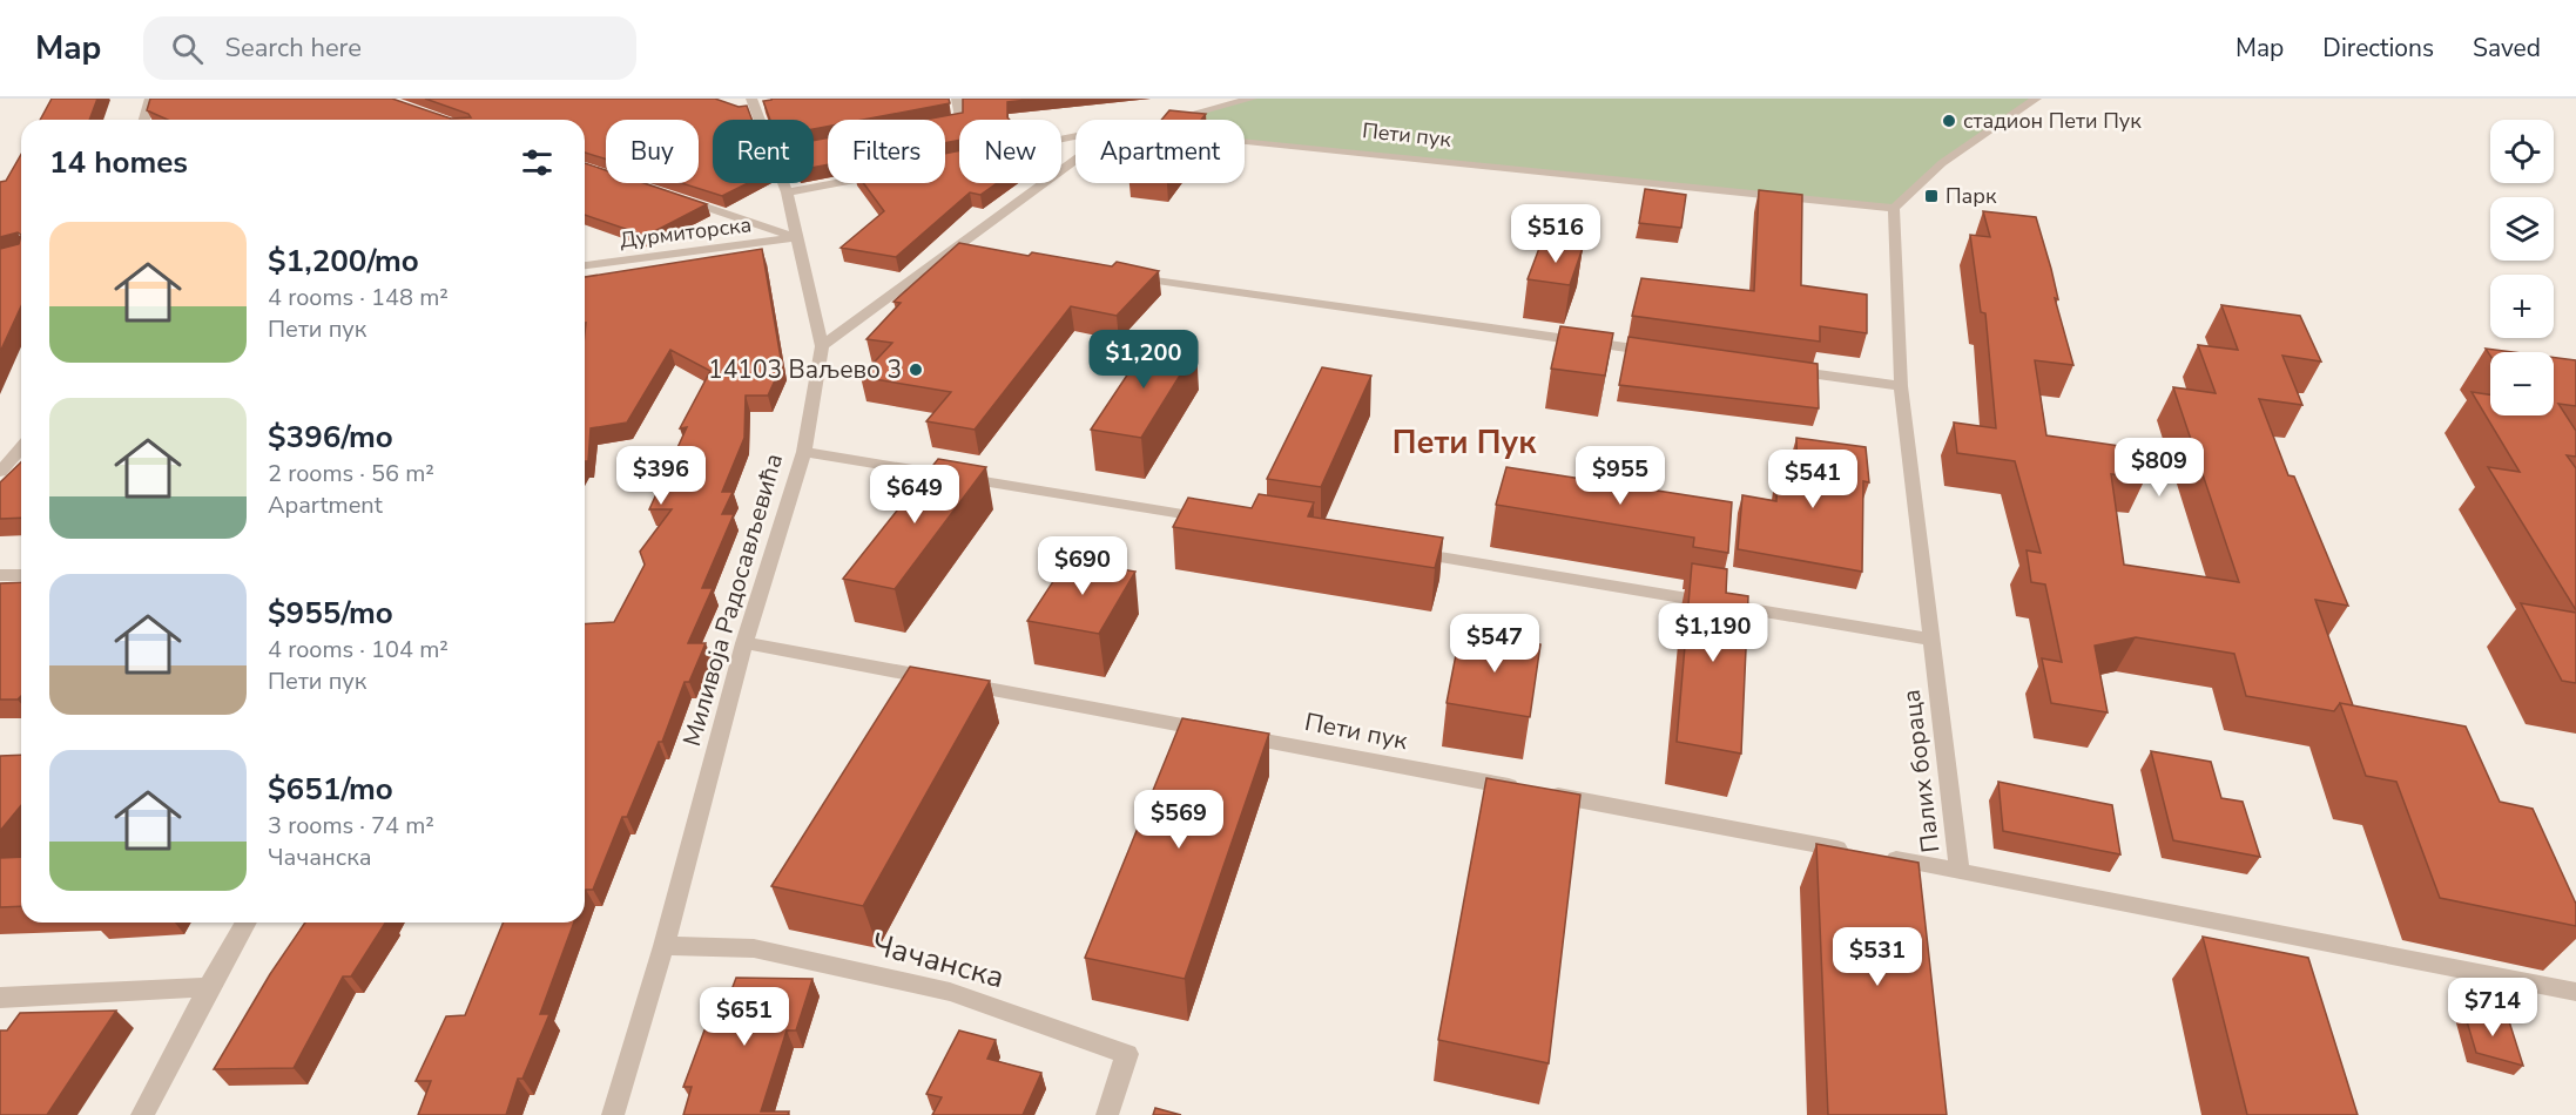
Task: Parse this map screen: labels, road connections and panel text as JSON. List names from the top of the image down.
{
  "streets": {
    "street": [
      "Пети пук",
      "Дурмиторска",
      "Миливоја Радосављевића",
      "Палих бораца",
      "Чачанска"
    ]
  },
  "crossings": [
    ["Пети пук", "Миливоја Радосављевића"],
    ["Пети пук", "Палих бораца"],
    ["Дурмиторска", "Миливоја Радосављевића"],
    ["Миливоја Радосављевића", "Чачанска"]
  ],
  "districts": ["Пети Пук"],
  "places": {
    "other": ["стадион Пети Пук", "14103 Ваљево 3"],
    "transit": ["Парк"]
  },
  "page": {
    "header": "Map",
    "search": "Search here",
    "nav": ["Map", "Directions", "Saved"],
    "map_buttons": ["+", "−"],
    "chip": [
      "Buy",
      "Rent",
      "Filters",
      "New",
      "Apartment"
    ],
    "heading": "14 homes",
    "price": [
      "$516",
      "$1,200",
      "$809",
      "$396",
      "$955",
      "$541",
      "$649",
      "$690",
      "$1,190",
      "$547",
      "$569",
      "$531",
      "$714",
      "$651"
    ],
    "list": [
      {
        "name": "$1,200/mo",
        "note": "4 rooms · 148 m² · Пети пук"
      },
      {
        "name": "$396/mo",
        "note": "2 rooms · 56 m² · Apartment"
      },
      {
        "name": "$955/mo",
        "note": "4 rooms · 104 m² · Пети пук"
      },
      {
        "name": "$651/mo",
        "note": "3 rooms · 74 m² · Чачанска"
      }
    ]
  }
}
